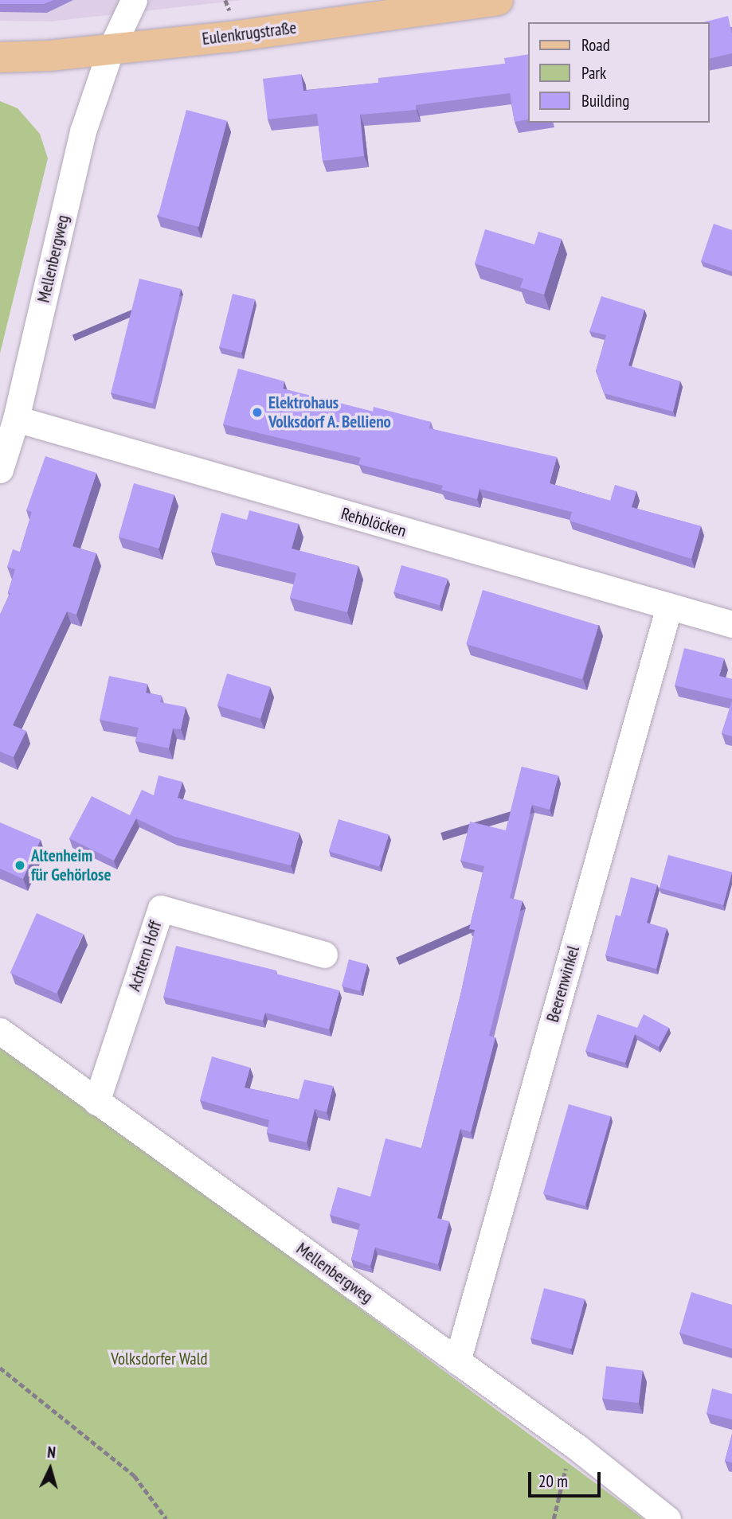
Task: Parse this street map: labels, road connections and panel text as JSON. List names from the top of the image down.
{
  "streets": {
    "main road": ["Eulenkrugstraße"],
    "street": [
      "Mellenbergweg",
      "Rehblöcken",
      "Achtern Hoff",
      "Beerenwinkel"
    ]
  },
  "crossings": [
    ["Eulenkrugstraße", "Mellenbergweg"],
    ["Mellenbergweg", "Rehblöcken"],
    ["Mellenbergweg", "Achtern Hoff"],
    ["Mellenbergweg", "Beerenwinkel"],
    ["Rehblöcken", "Beerenwinkel"]
  ],
  "parks": ["Volksdorfer Wald"],
  "places": ["Elektrohaus Volksdorf A. Bellieno", "Altenheim für Gehörlose"],
  "legend": ["Road", "Park", "Building"],
  "scale_bar": "20 m",
  "north": "top"
}
